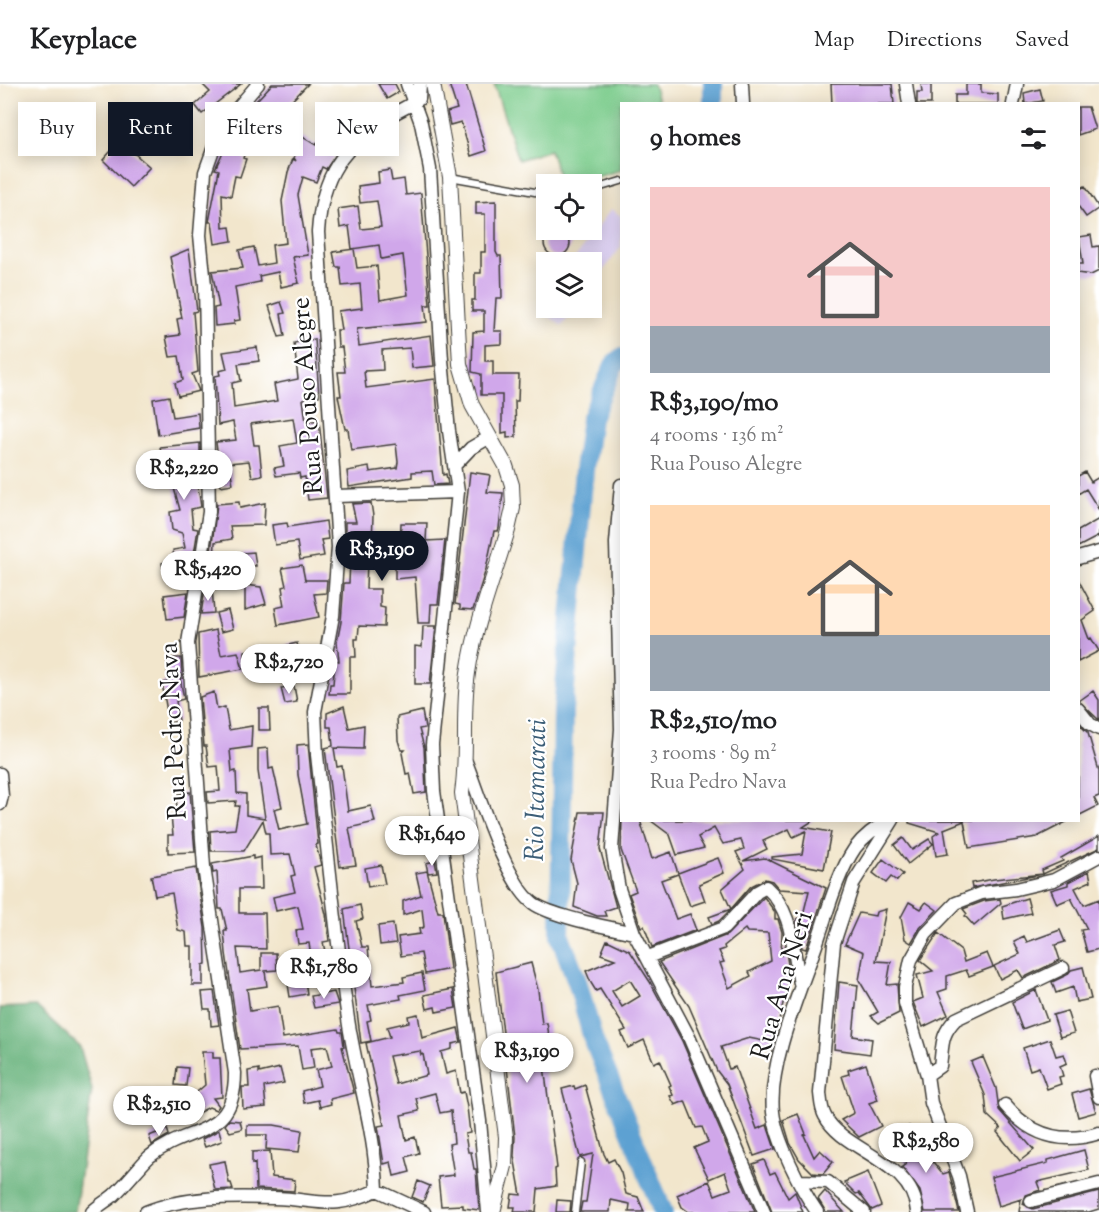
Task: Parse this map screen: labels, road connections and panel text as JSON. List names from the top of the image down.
{
  "streets": {
    "street": ["Rua Pouso Alegre", "Rua Pedro Nava", "Rua Ana Neri"]
  },
  "water": ["Rio Itamarati"],
  "page": {
    "header": "Keyplace",
    "nav": ["Map", "Directions", "Saved"],
    "chip": [
      "Buy",
      "Rent",
      "Filters",
      "New"
    ],
    "heading": "9 homes",
    "list": [
      {
        "name": "R$3,190/mo",
        "note": "4 rooms · 136 m² · Rua Pouso Alegre"
      },
      {
        "name": "R$2,510/mo",
        "note": "3 rooms · 89 m² · Rua Pedro Nava"
      }
    ],
    "price": [
      "R$2,220",
      "R$3,190",
      "R$5,420",
      "R$2,720",
      "R$1,640",
      "R$1,780",
      "R$3,190",
      "R$2,510",
      "R$2,580"
    ]
  }
}
